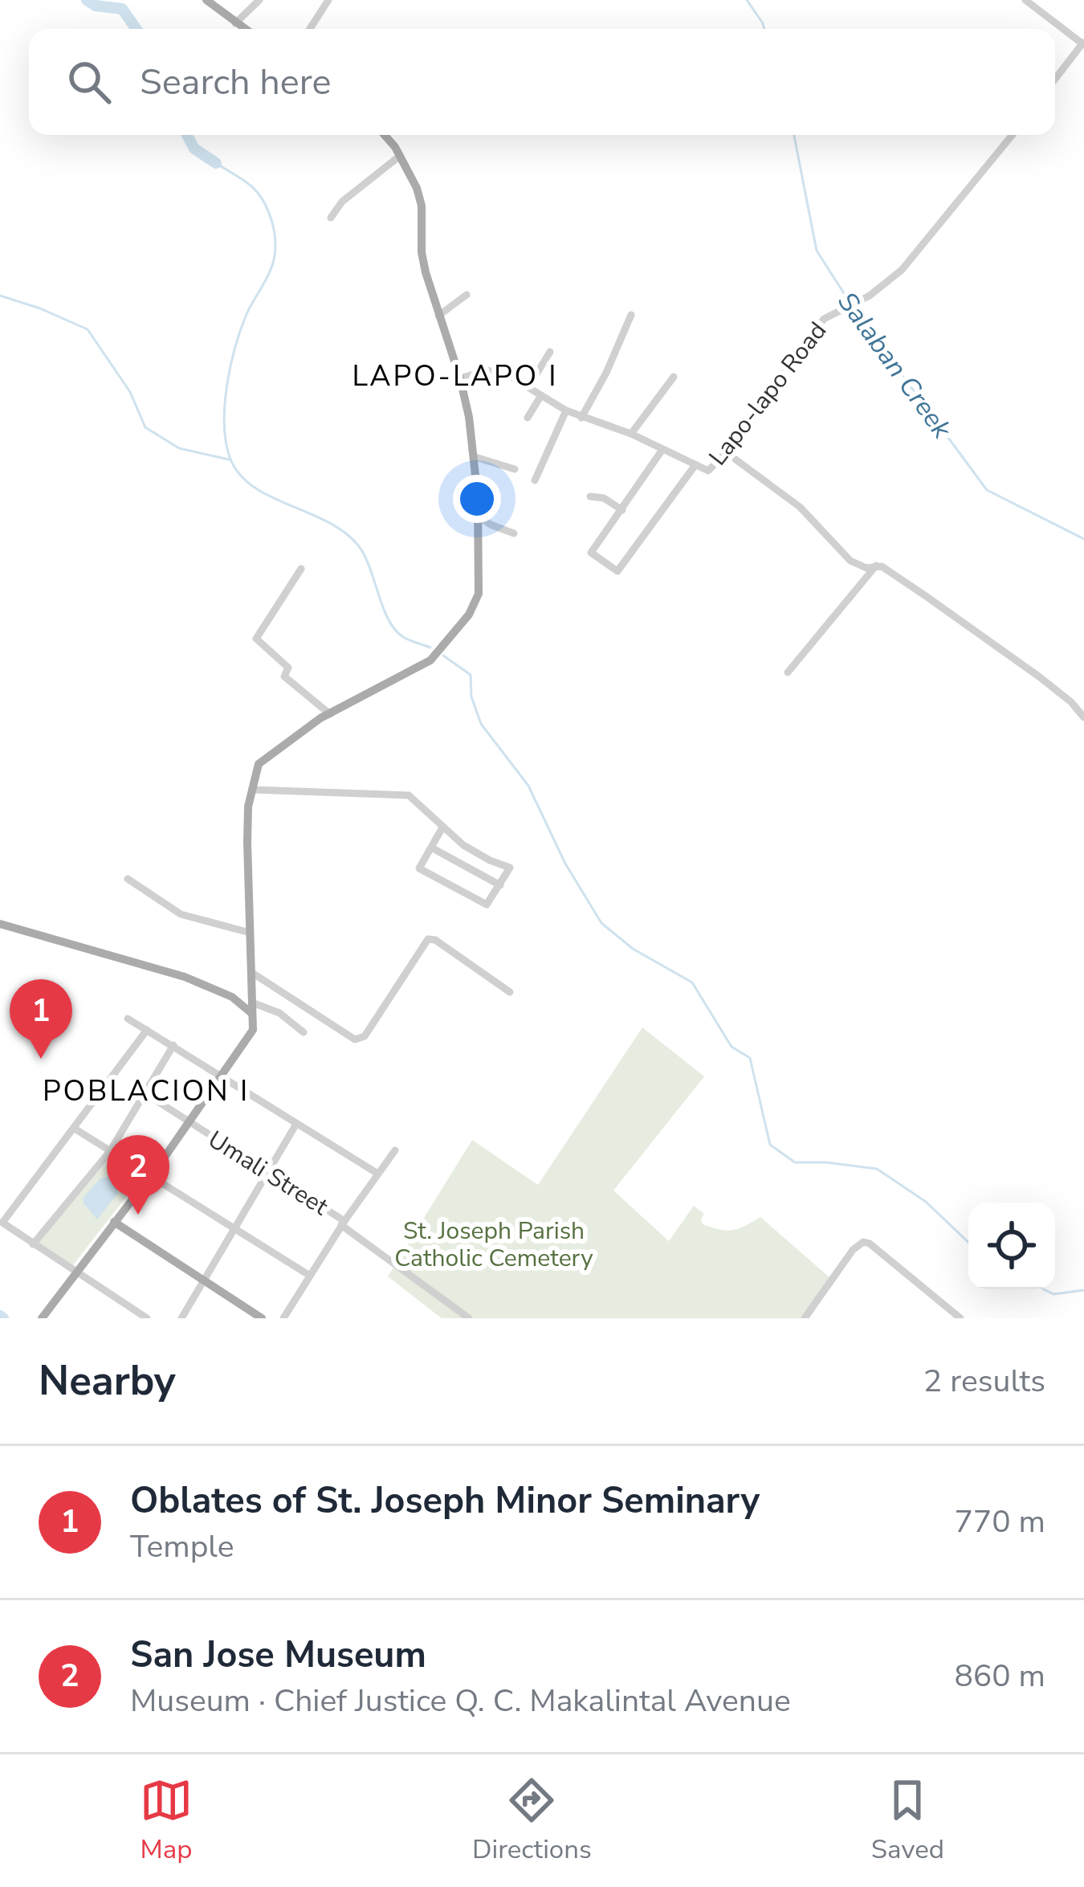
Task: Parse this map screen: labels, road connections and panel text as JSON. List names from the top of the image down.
{
  "streets": {
    "street": ["Lapo-lapo Road", "Umali Street"]
  },
  "districts": ["LAPO-LAPO I", "POBLACION I"],
  "water": ["Salaban Creek"],
  "parks": ["St. Joseph Parish Catholic Cemetery"],
  "page": {
    "search": "Search here",
    "pins": ["1", "2"],
    "heading": ["Nearby", "2 results"],
    "list": [
      {
        "mark": "1",
        "name": "Oblates of St. Joseph Minor Seminary",
        "note": "Temple",
        "value": "770 m"
      },
      {
        "mark": "2",
        "name": "San Jose Museum",
        "note": "Museum · Chief Justice Q. C. Makalintal Avenue",
        "value": "860 m"
      }
    ],
    "nav": ["Map", "Directions", "Saved"]
  }
}
